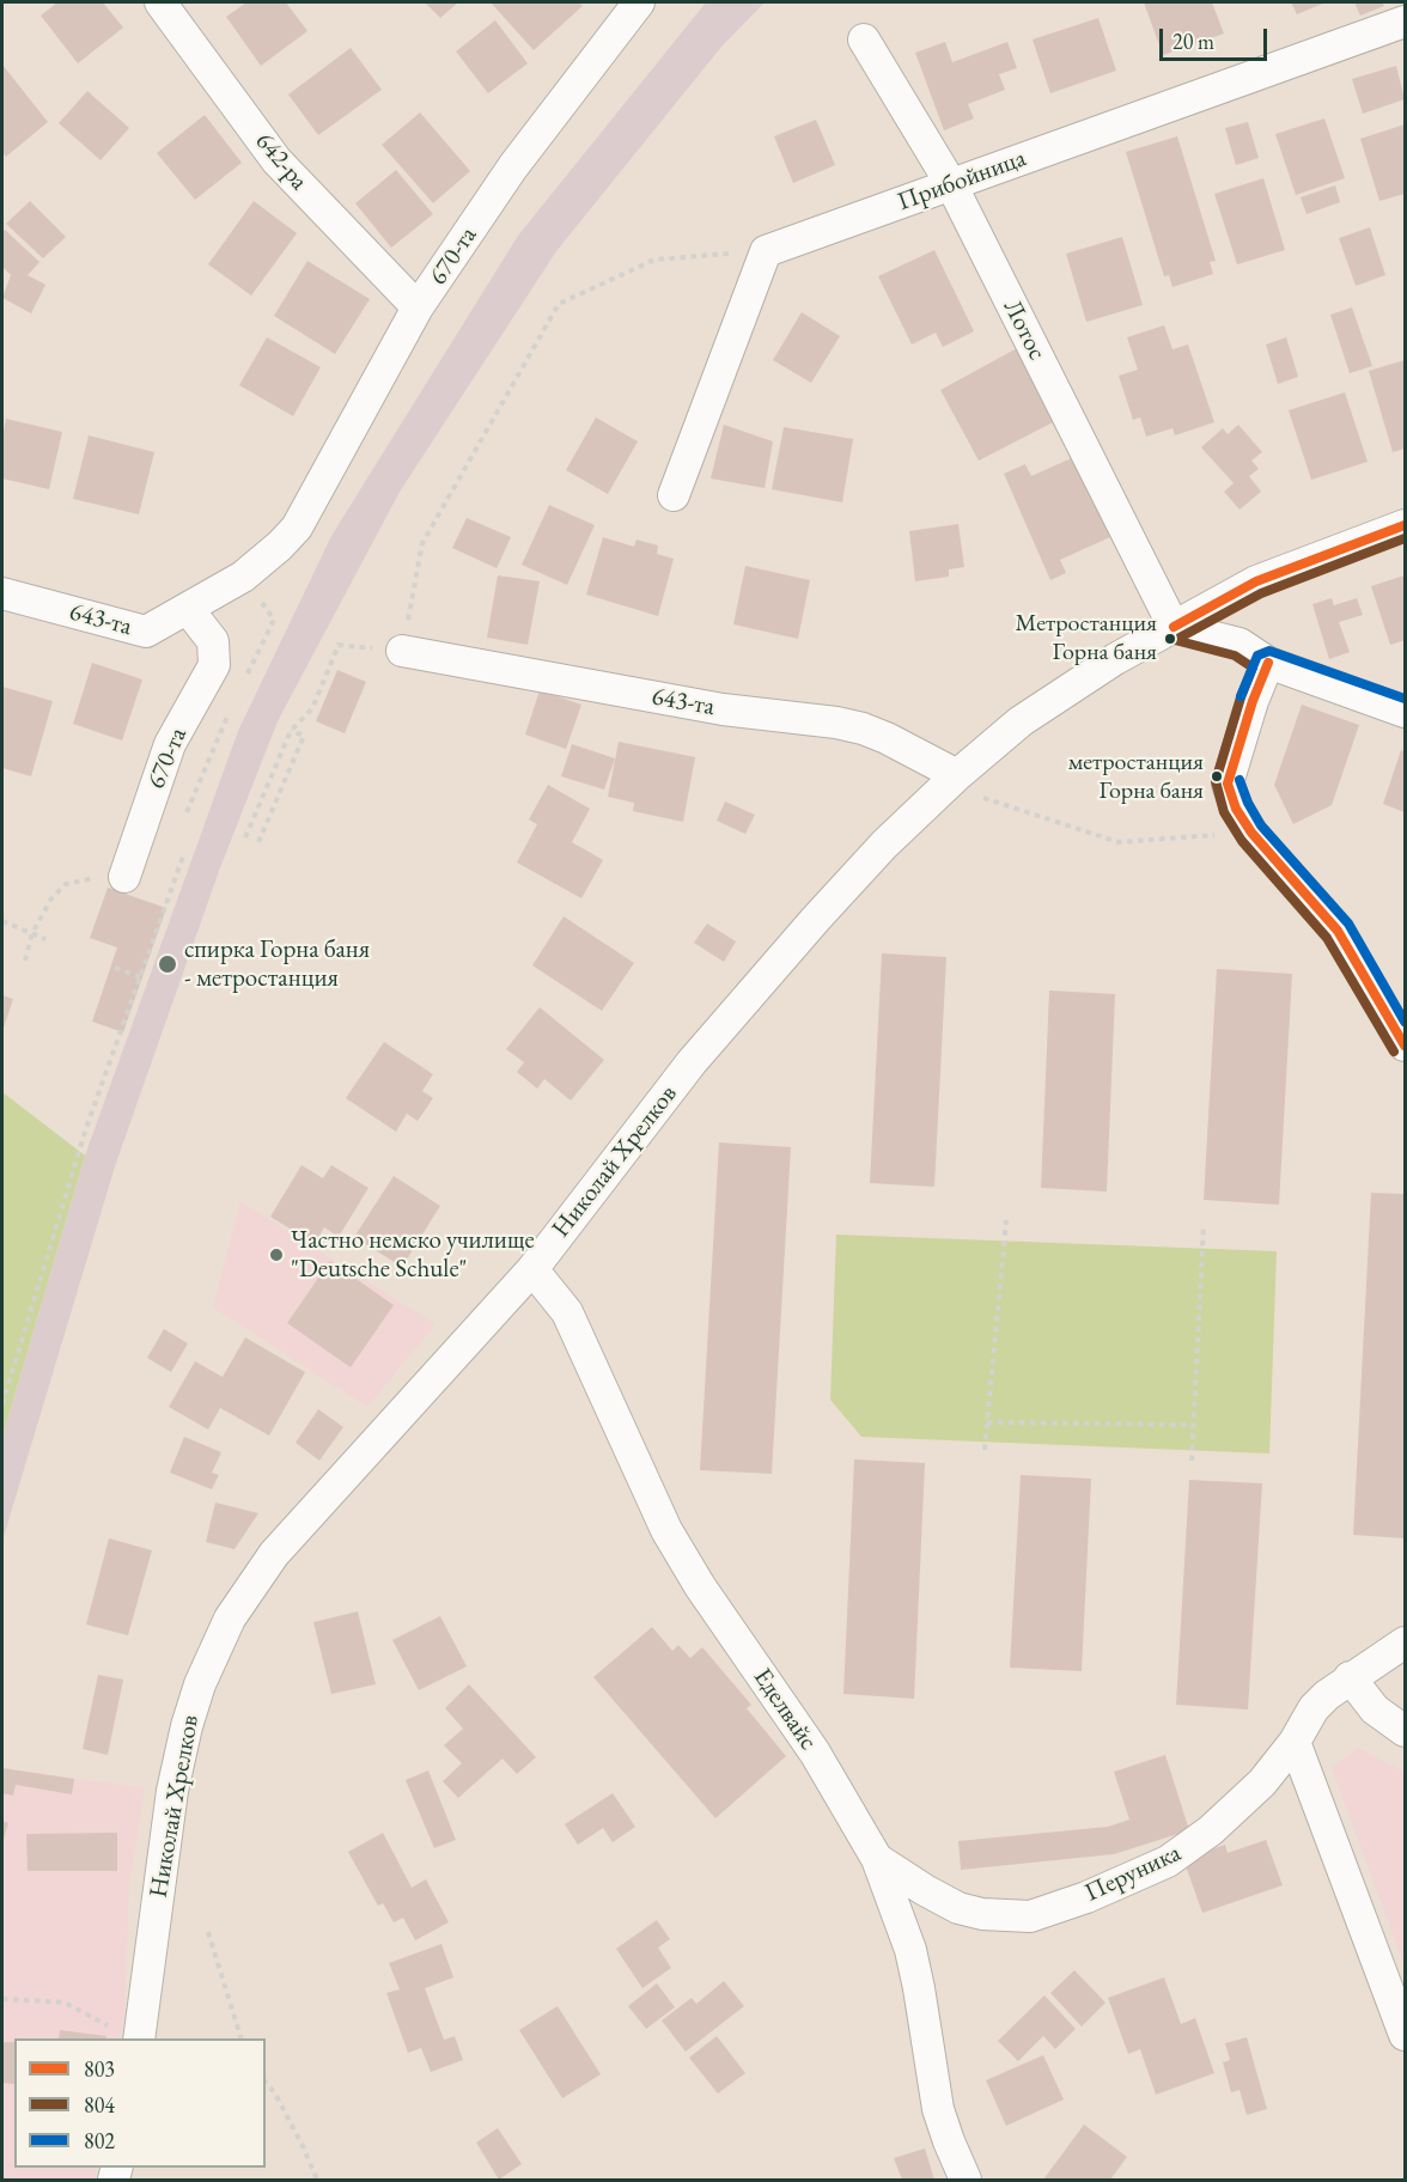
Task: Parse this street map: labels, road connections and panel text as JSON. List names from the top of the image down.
{
  "streets": {
    "street": [
      "642-ра",
      "Прибойница",
      "670-та",
      "Лотос",
      "643-та",
      "Николай Хрелков",
      "Еделвайс",
      "Перуника"
    ]
  },
  "crossings": [
    ["642-ра", "670-та"],
    ["Прибойница", "Лотос"],
    ["670-та", "643-та"],
    ["Лотос", "Николай Хрелков"],
    ["643-та", "Николай Хрелков"],
    ["Николай Хрелков", "Еделвайс"],
    ["Еделвайс", "Перуника"]
  ],
  "places": [
    "Метростанция Горна баня",
    "метростанция Горна баня",
    "спирка Горна баня - метростанция",
    "Частно немско училище \"Deutsche Schule\""
  ],
  "lines": ["transit line 803", "transit line 804", "transit line 802"],
  "legend": ["803", "804", "802"],
  "scale_bar": "20 m"
}
